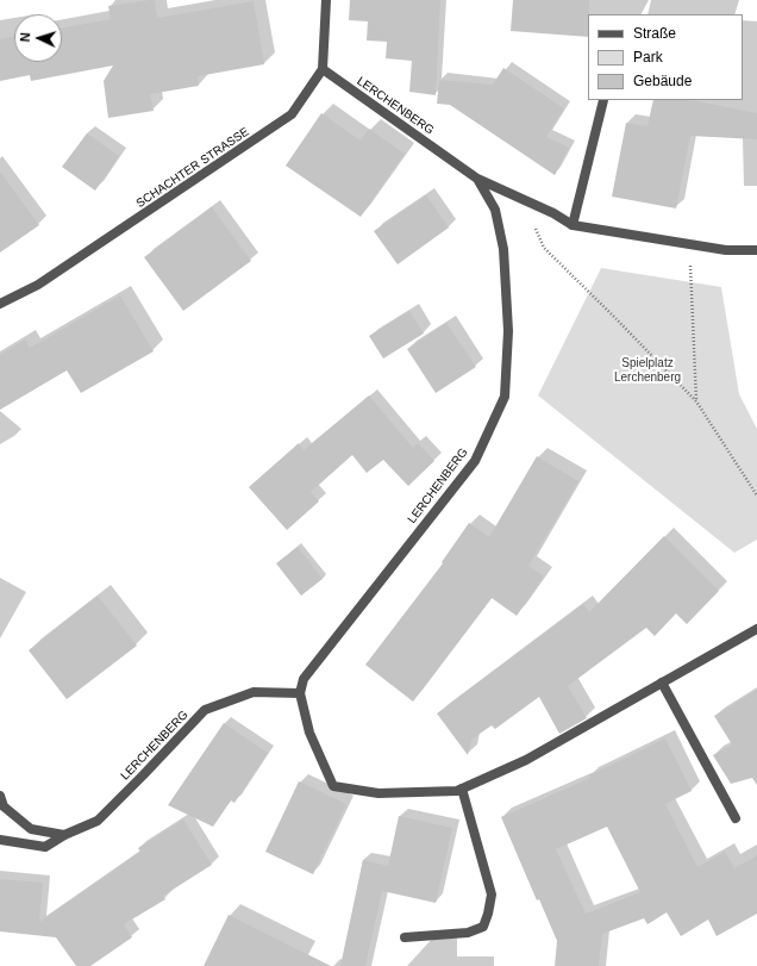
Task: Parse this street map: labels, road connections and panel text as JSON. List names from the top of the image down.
{
  "streets": {
    "street": ["LERCHENBERG", "SCHACHTER STRASSE"]
  },
  "crossings": [
    ["LERCHENBERG", "SCHACHTER STRASSE"]
  ],
  "parks": ["Spielplatz Lerchenberg"],
  "legend": ["Straße", "Park", "Gebäude"],
  "north": "left"
}
